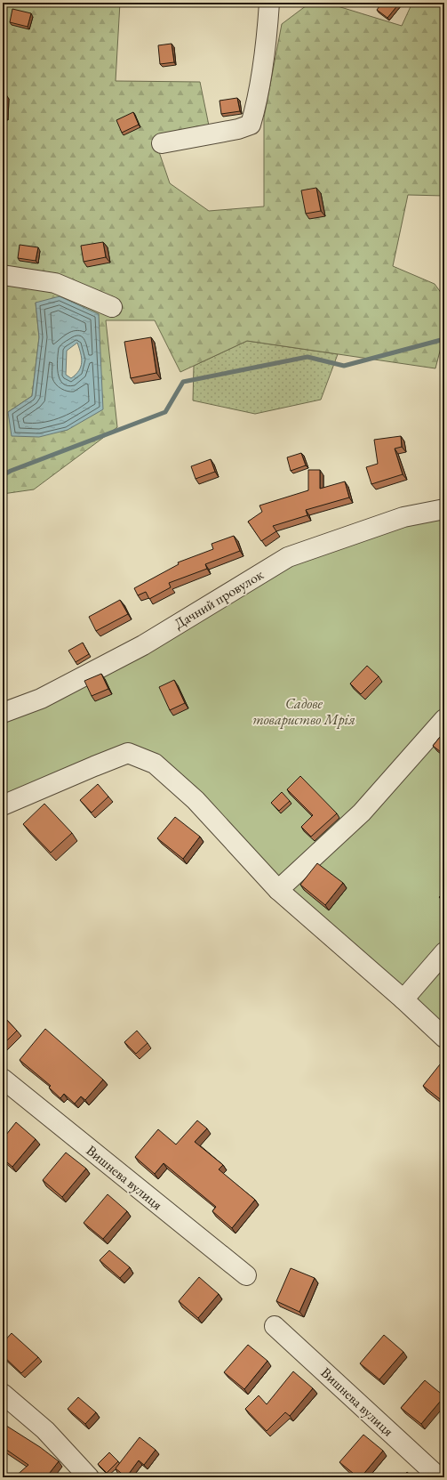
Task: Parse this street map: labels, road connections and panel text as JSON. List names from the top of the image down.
{
  "streets": {
    "street": ["Дачний провулок", "Вишнева вулиця"]
  },
  "parks": ["Садове товариство Мрія"]
}
